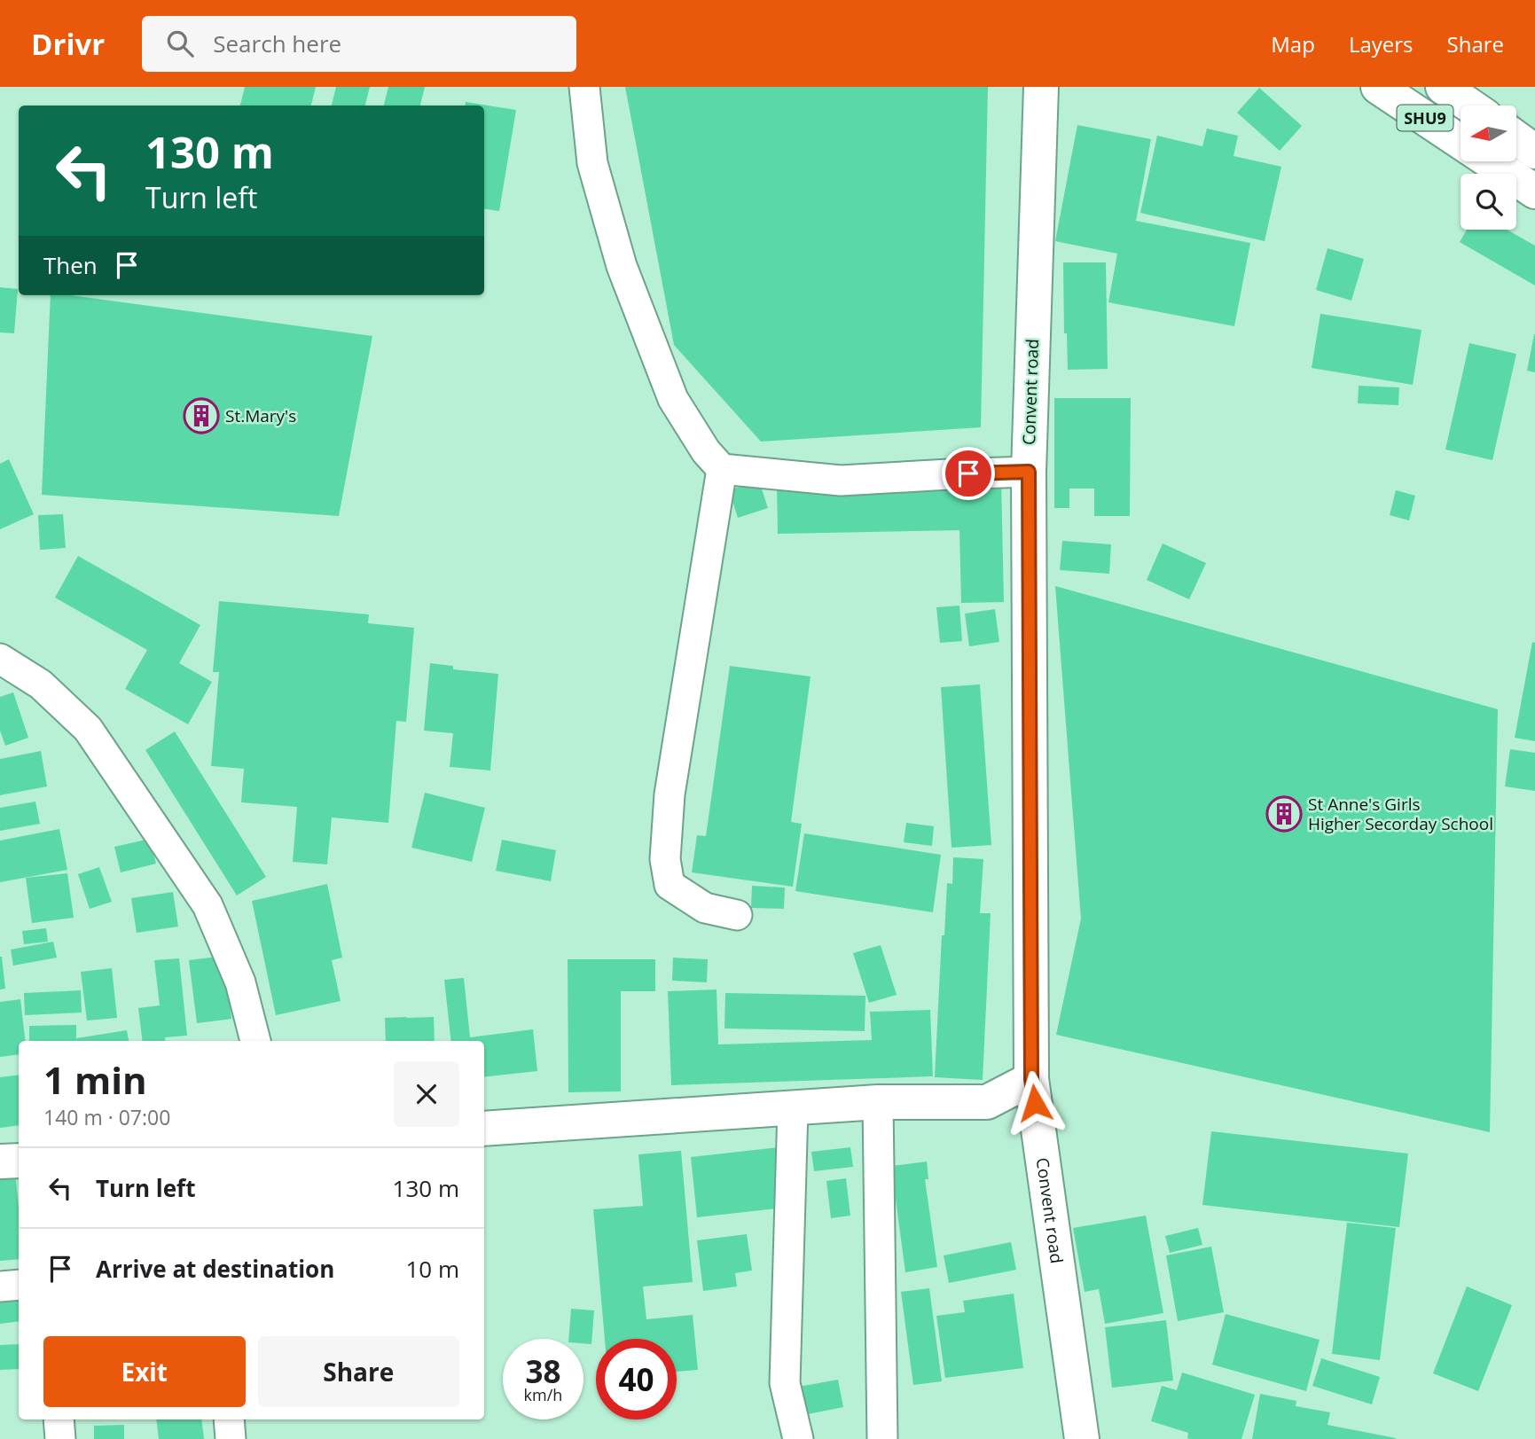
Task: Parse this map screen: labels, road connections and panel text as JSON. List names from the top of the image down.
{
  "streets": {
    "street": ["SHU9", "Convent road"]
  },
  "places": {
    "building": ["St.Mary's", "St Anne's Girls Higher Secorday School"]
  },
  "north": "left",
  "page": {
    "header": "Drivr",
    "search": "Search here",
    "nav": ["Map", "Layers", "Share"],
    "turn": ["130 m", "Turn left"],
    "then": "Then",
    "heading": ["1 min", "140 m · 07:00"],
    "list": [
      {
        "name": "Turn left",
        "value": "130 m"
      },
      {
        "name": "Arrive at destination",
        "value": "10 m"
      }
    ],
    "buttons": ["Exit", "Share"],
    "speed": "38 km/h",
    "limit": "40"
  }
}
